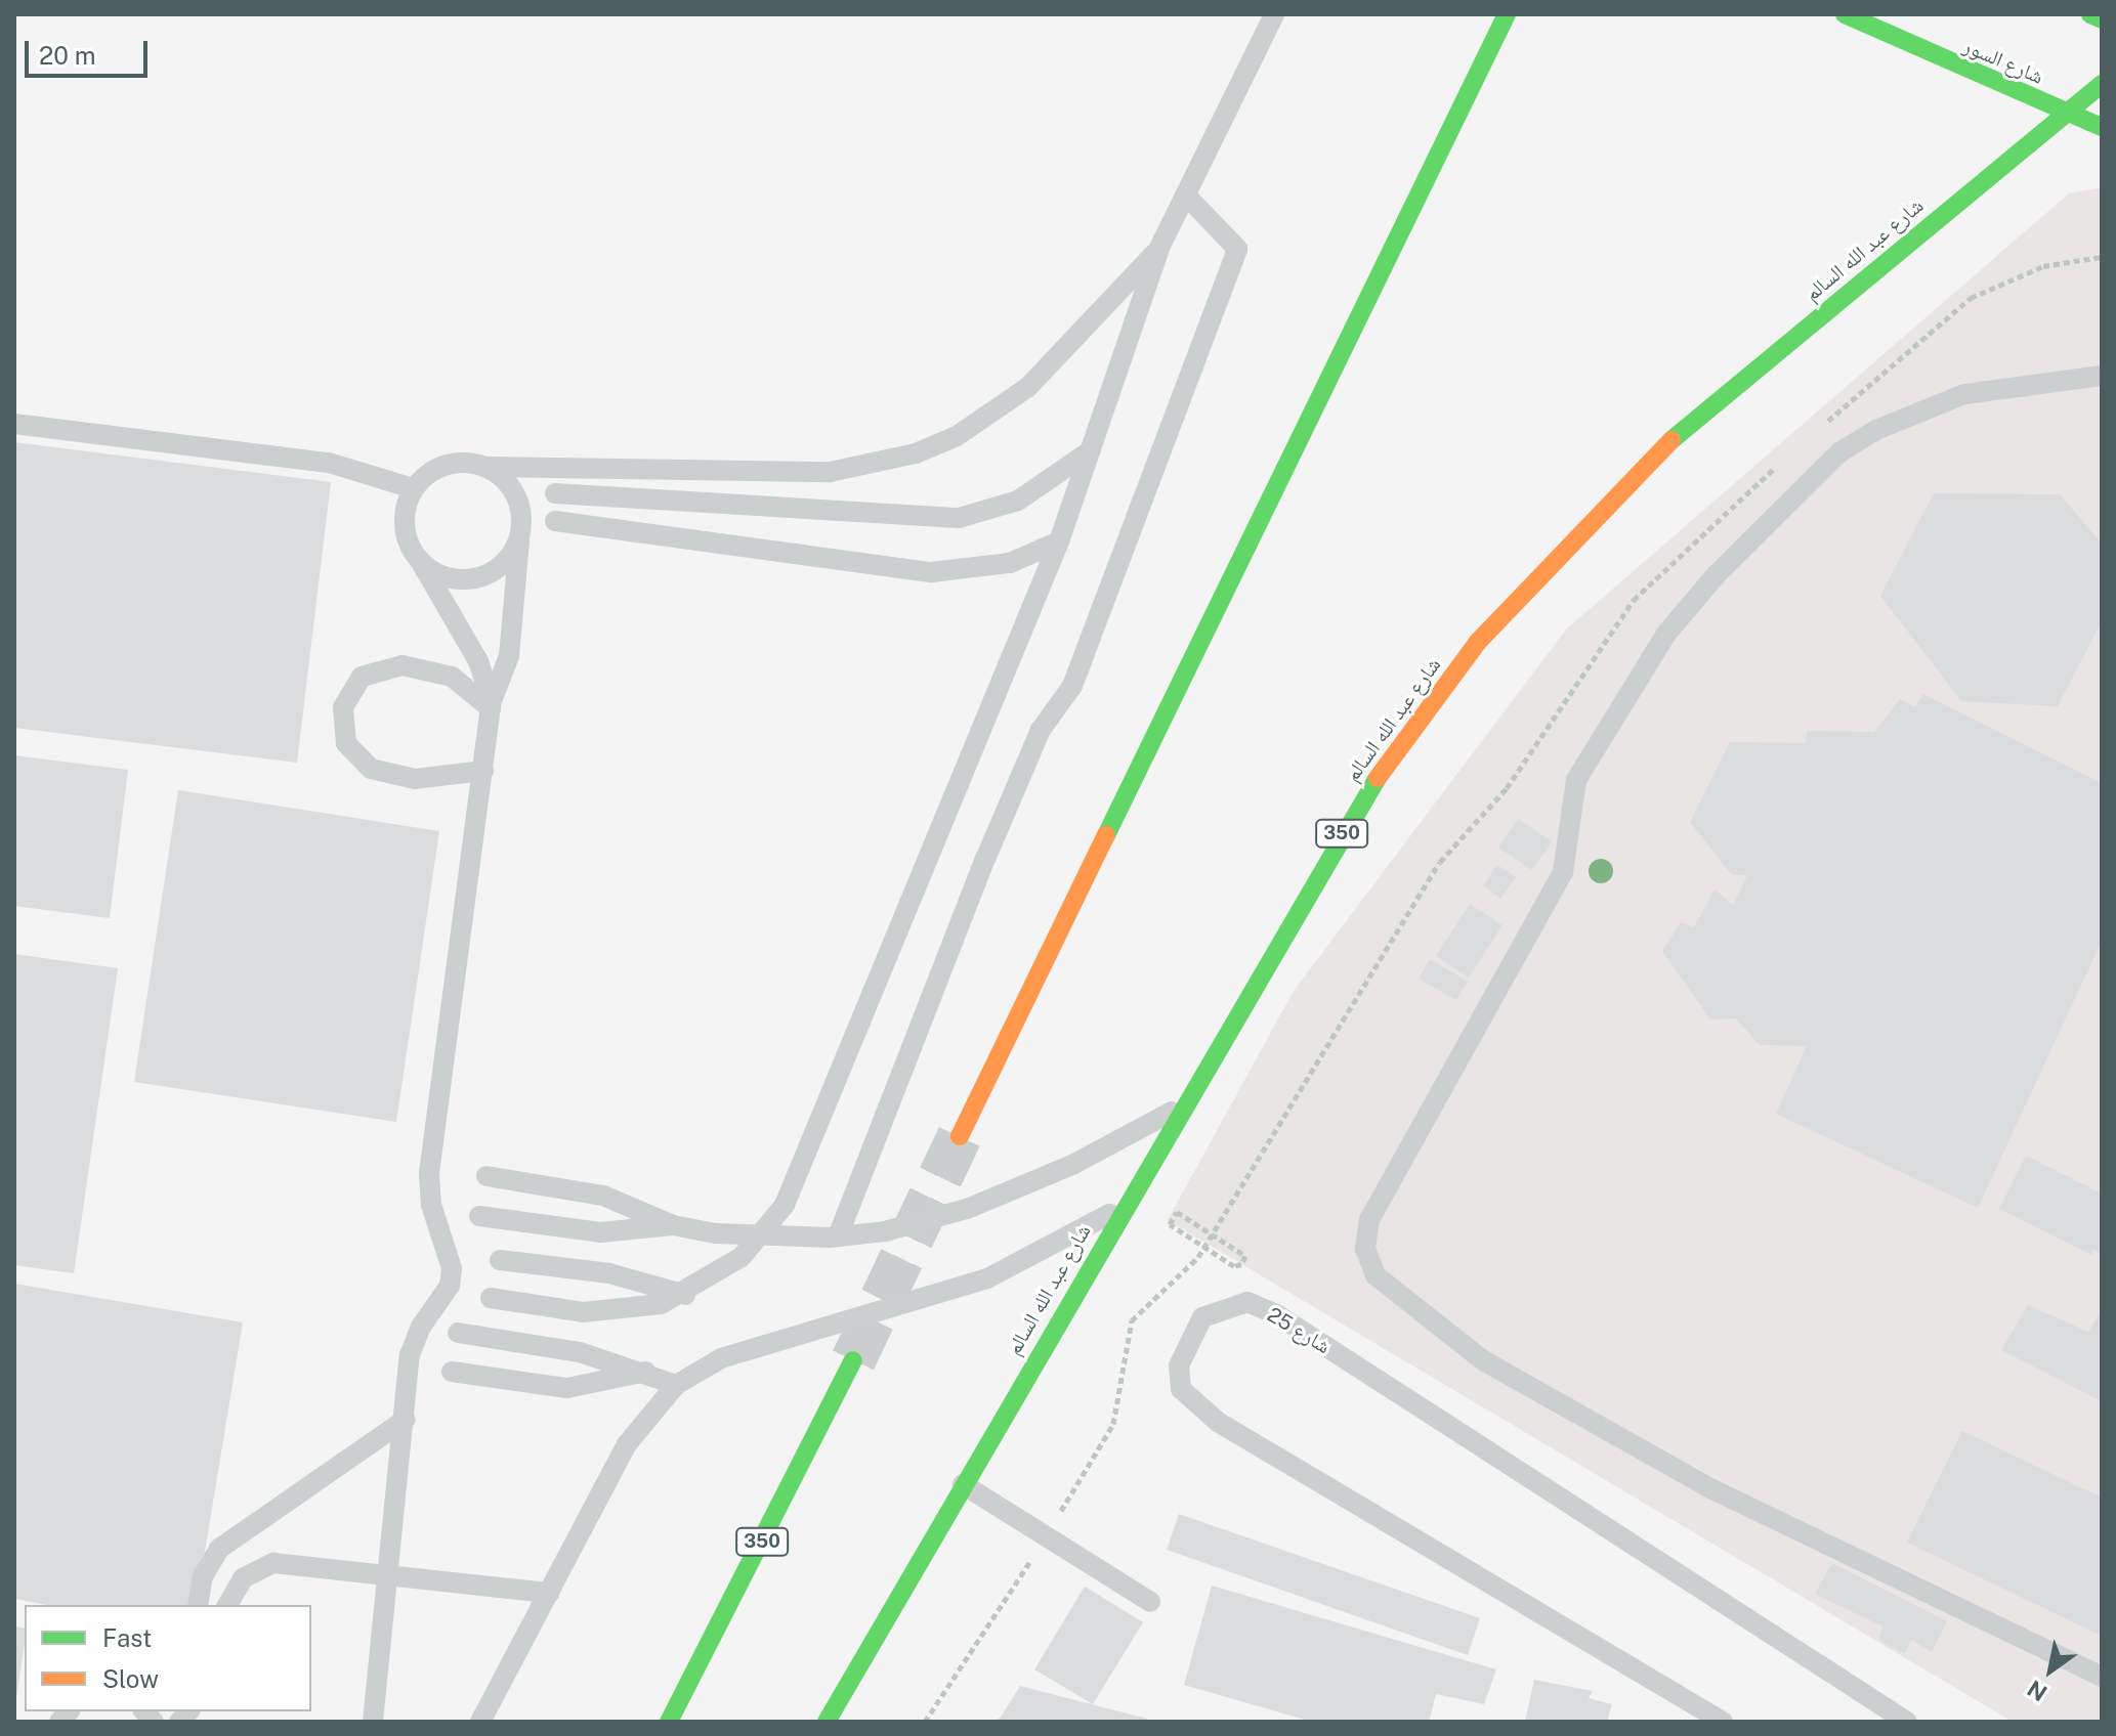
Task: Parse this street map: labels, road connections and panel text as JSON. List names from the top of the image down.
{
  "streets": {
    "main road": ["شارع السور", "شارع عبد الله السالم", "350"],
    "lane": ["شارع 25"]
  },
  "crossings": [
    ["شارع السور", "شارع عبد الله السالم"]
  ],
  "legend": ["Fast", "Slow"],
  "scale_bar": "20 m",
  "north": "bottom left"
}
